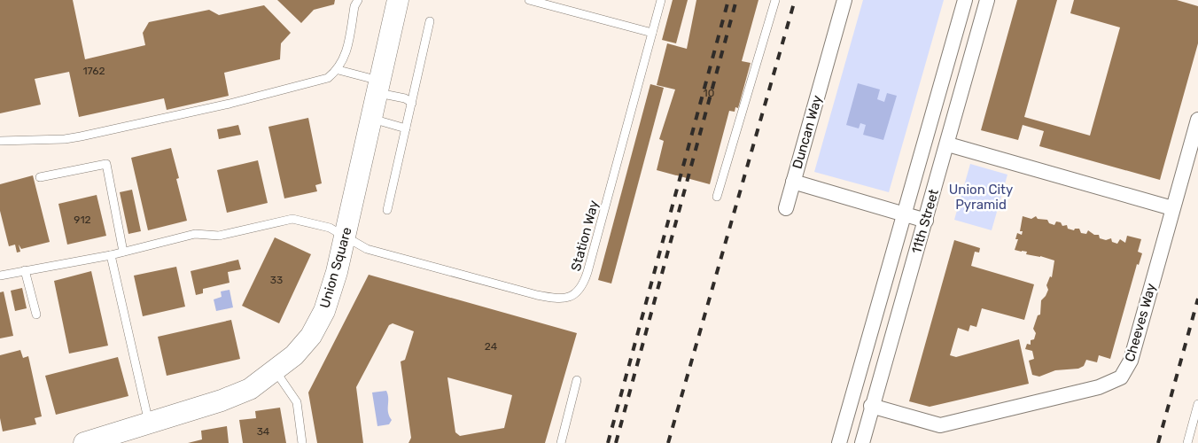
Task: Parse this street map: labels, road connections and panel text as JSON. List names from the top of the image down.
{
  "streets": {
    "street": [
      "Duncan Way",
      "11th Street",
      "Union Square",
      "Cheeves Way"
    ],
    "lane": ["Station Way"]
  },
  "crossings": [
    ["Duncan Way", "11th Street"],
    ["11th Street", "Cheeves Way"],
    ["Station Way", "Union Square"]
  ],
  "parks": ["Union City Pyramid"],
  "house_numbers": [
    "1762",
    "10",
    "912",
    "33",
    "24",
    "34"
  ]
}
